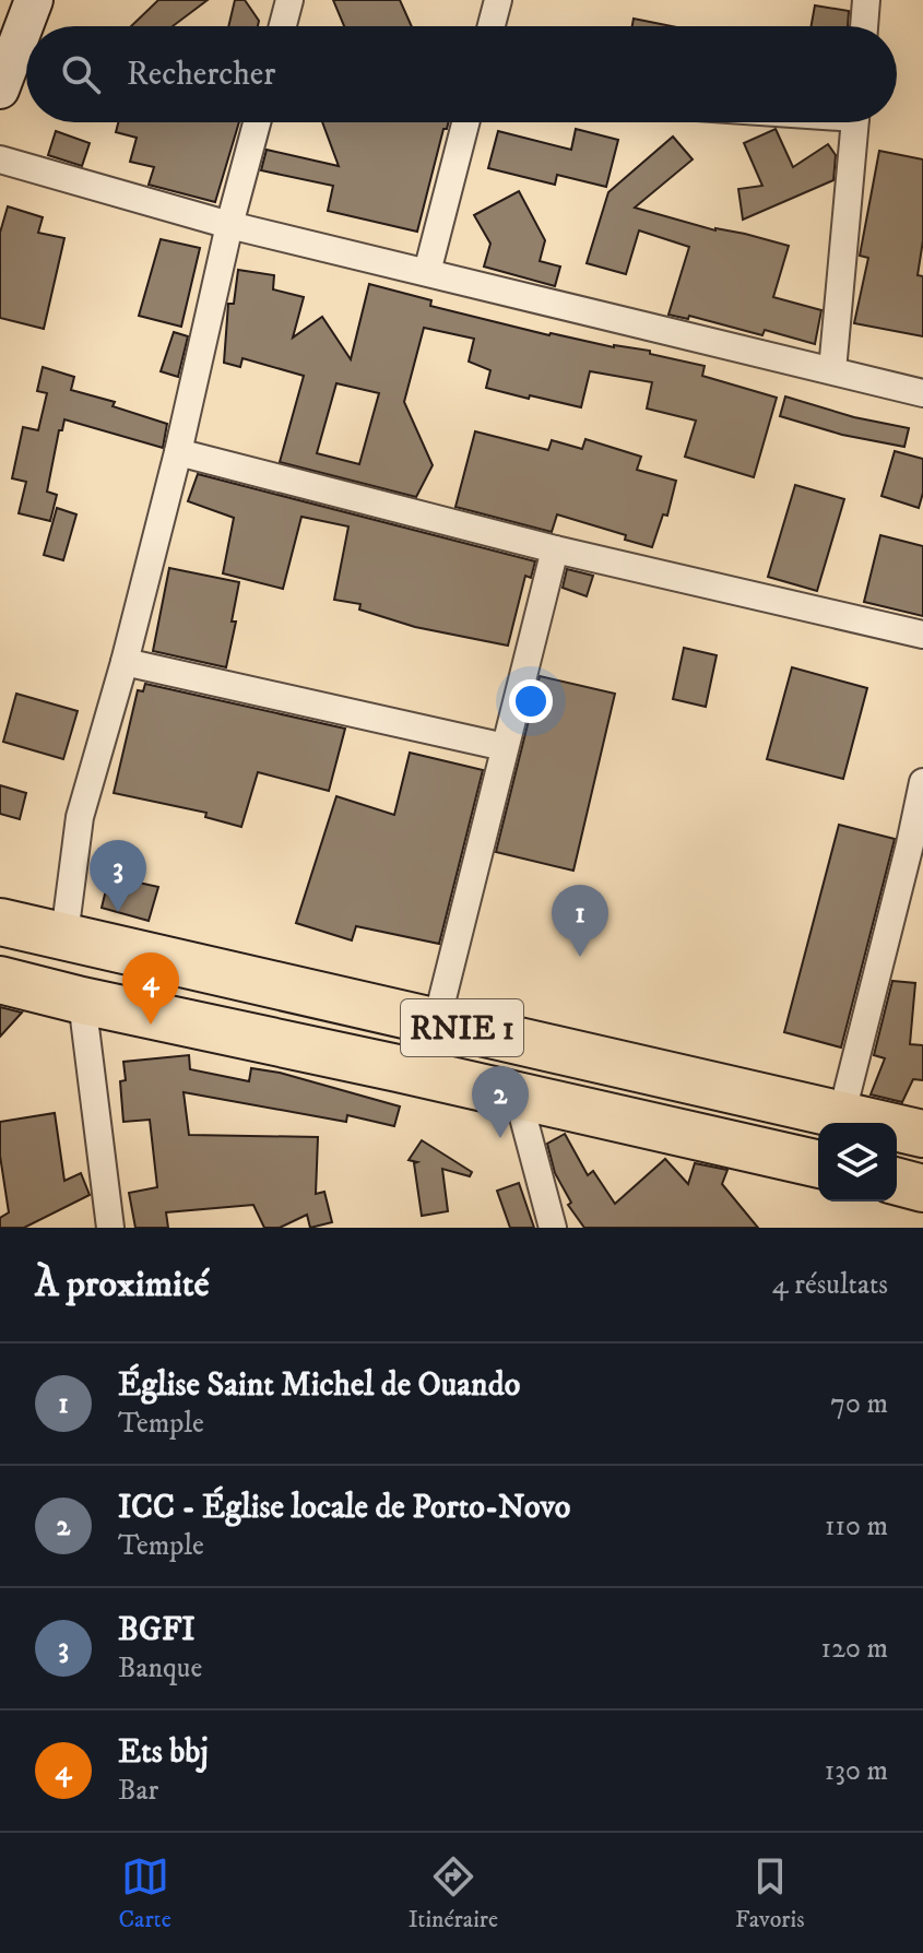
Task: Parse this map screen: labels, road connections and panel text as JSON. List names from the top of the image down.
{
  "streets": {
    "highway": ["RNIE 1"]
  },
  "page": {
    "search": "Rechercher",
    "pins": [
      "3",
      "1",
      "4",
      "2"
    ],
    "heading": ["À proximité", "4 résultats"],
    "list": [
      {
        "mark": "1",
        "name": "Église Saint Michel de Ouando",
        "note": "Temple",
        "value": "70 m"
      },
      {
        "mark": "2",
        "name": "ICC - Église locale de Porto-Novo",
        "note": "Temple",
        "value": "110 m"
      },
      {
        "mark": "3",
        "name": "BGFI",
        "note": "Banque",
        "value": "120 m"
      },
      {
        "mark": "4",
        "name": "Ets bbj",
        "note": "Bar",
        "value": "130 m"
      }
    ],
    "nav": ["Carte", "Itinéraire", "Favoris"]
  }
}
